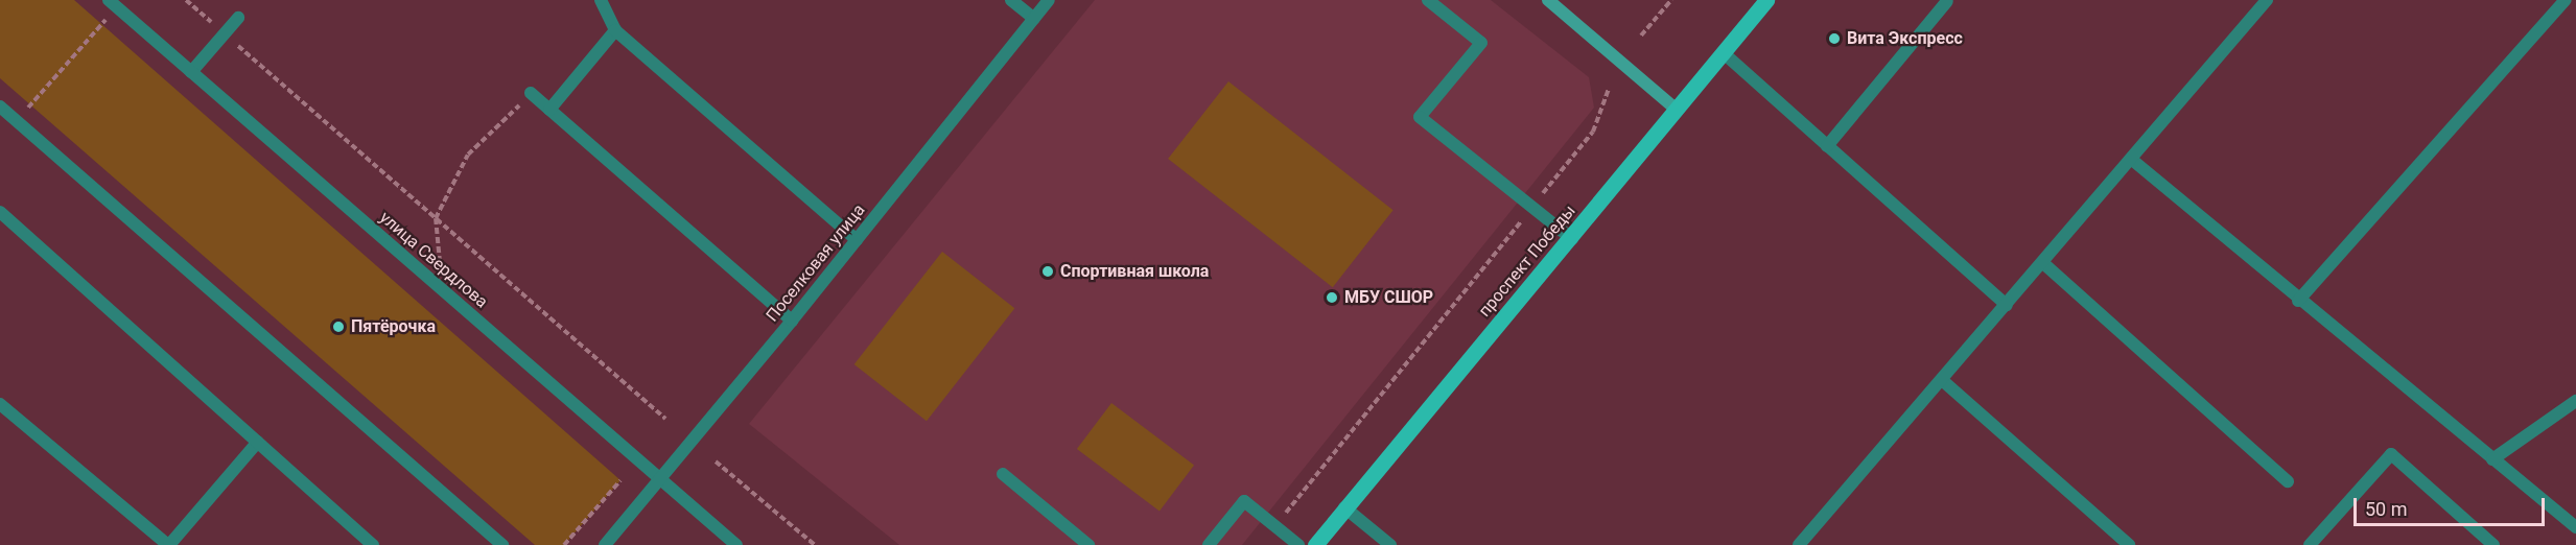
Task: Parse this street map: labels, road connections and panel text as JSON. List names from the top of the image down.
{
  "streets": {
    "main road": ["проспект Победы"],
    "street": ["улица Свердлова", "Поселковая улица"]
  },
  "crossings": [
    ["улица Свердлова", "Поселковая улица"]
  ],
  "places": [
    "Вита Экспресс",
    "Спортивная школа",
    "МБУ СШОР",
    "Пятёрочка"
  ],
  "scale_bar": "50 m"
}
